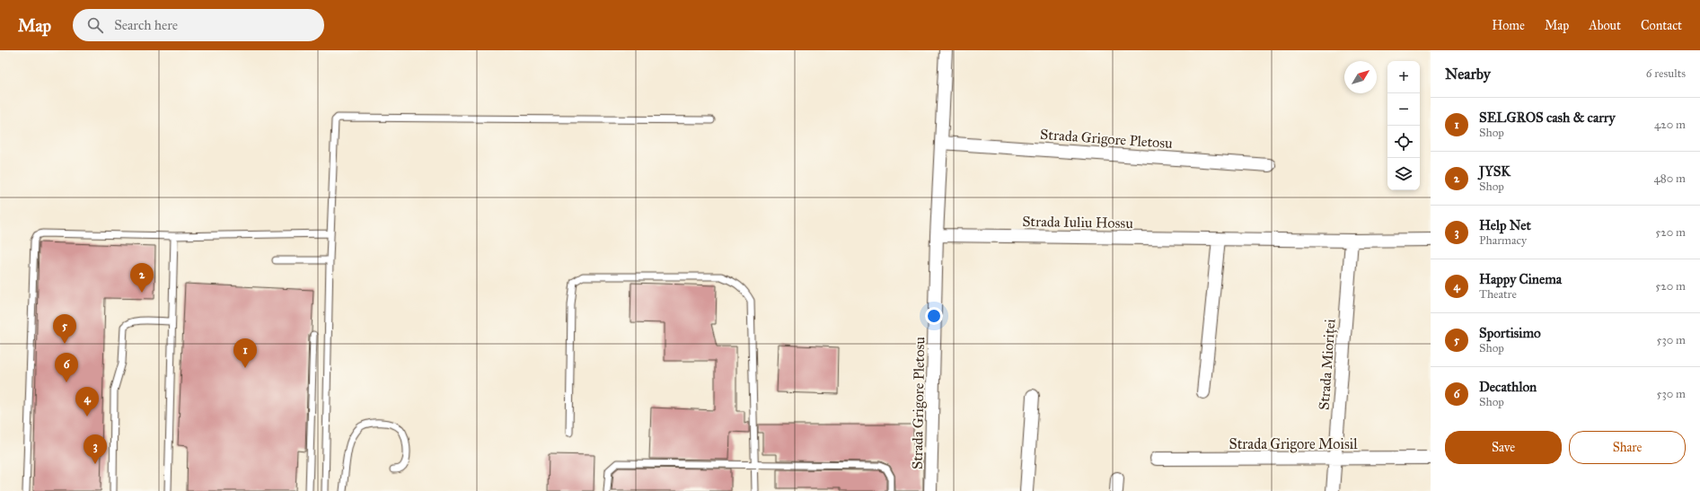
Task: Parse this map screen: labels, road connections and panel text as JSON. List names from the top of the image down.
{
  "streets": {
    "street": [
      "Strada Grigore Pletosu",
      "Strada Iuliu Hossu",
      "Strada Mioriței",
      "Strada Grigore Moisil"
    ]
  },
  "crossings": [
    ["Strada Grigore Pletosu", "Strada Iuliu Hossu"],
    ["Strada Iuliu Hossu", "Strada Mioriței"],
    ["Strada Mioriței", "Strada Grigore Moisil"]
  ],
  "north": "top right",
  "page": {
    "header": "Map",
    "search": "Search here",
    "nav": [
      "Home",
      "Map",
      "About",
      "Contact"
    ],
    "heading": ["Nearby", "6 results"],
    "map_buttons": ["+", "−"],
    "list": [
      {
        "mark": "1",
        "name": "SELGROS cash & carry",
        "note": "Shop",
        "value": "420 m"
      },
      {
        "mark": "2",
        "name": "JYSK",
        "note": "Shop",
        "value": "480 m"
      },
      {
        "mark": "3",
        "name": "Help Net",
        "note": "Pharmacy",
        "value": "520 m"
      },
      {
        "mark": "4",
        "name": "Happy Cinema",
        "note": "Theatre",
        "value": "520 m"
      },
      {
        "mark": "5",
        "name": "Sportisimo",
        "note": "Shop",
        "value": "530 m"
      },
      {
        "mark": "6",
        "name": "Decathlon",
        "note": "Shop",
        "value": "530 m"
      }
    ],
    "pins": [
      "2",
      "5",
      "1",
      "6",
      "4",
      "3"
    ],
    "buttons": ["Save", "Share"]
  }
}
